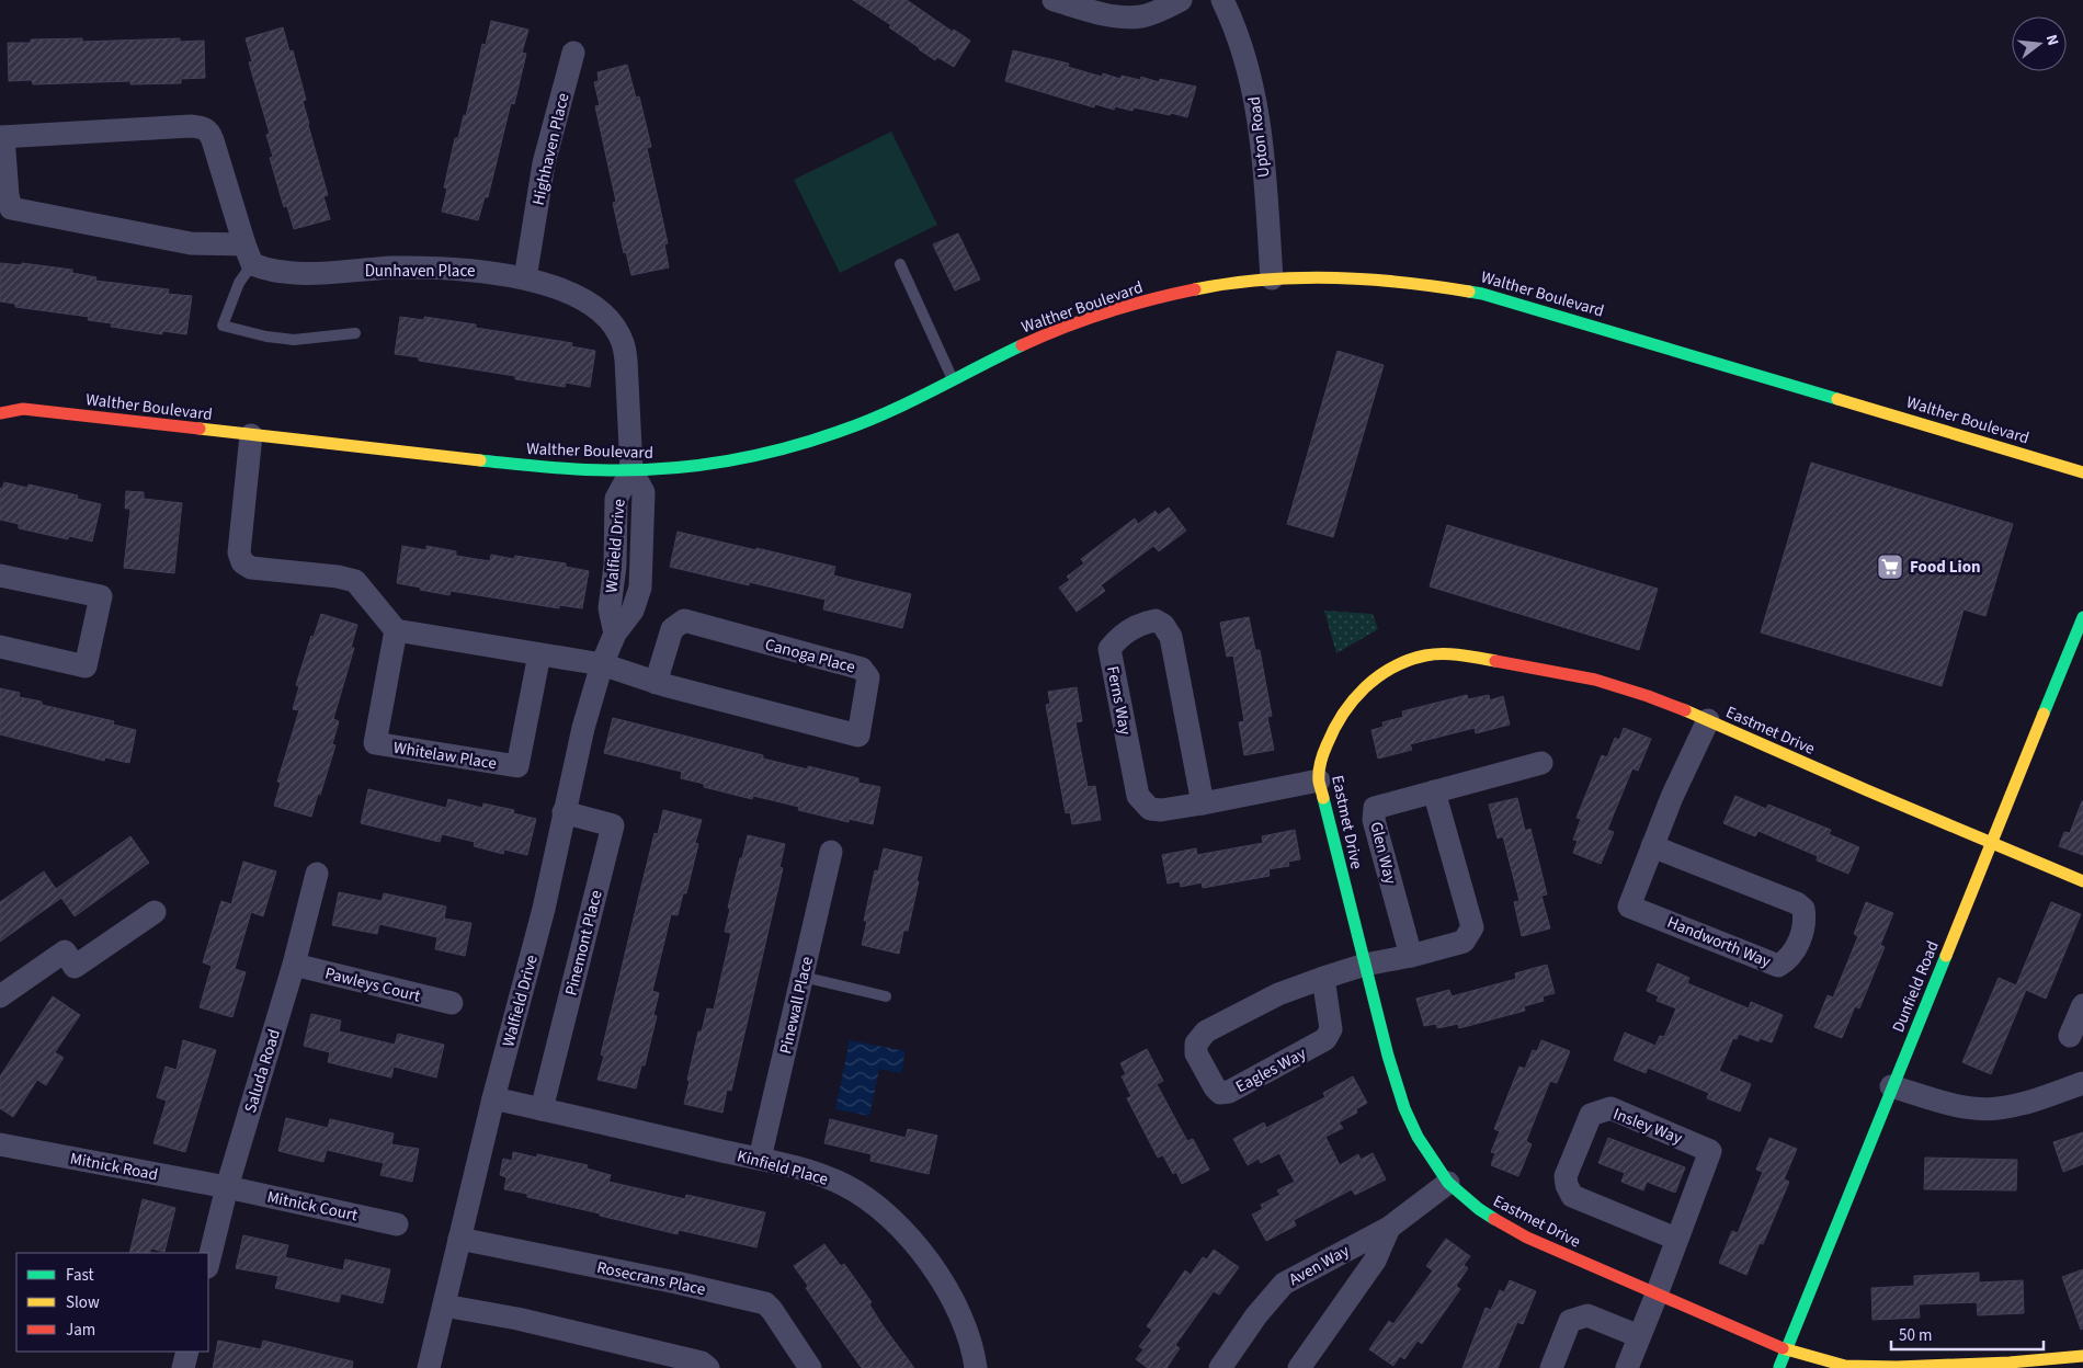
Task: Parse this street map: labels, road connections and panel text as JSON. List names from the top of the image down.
{
  "streets": {
    "street": [
      "Upton Road",
      "Highhaven Place",
      "Dunhaven Place",
      "Walther Boulevard",
      "Walfield Drive",
      "Canoga Place",
      "Ferns Way",
      "Eastmet Drive",
      "Whitelaw Place",
      "Glen Way",
      "Handworth Way",
      "Pinemont Place",
      "Pawleys Court",
      "Dunfield Road",
      "Pinewall Place",
      "Eagles Way",
      "Saluda Road",
      "Insley Way",
      "Mitnick Road",
      "Kinfield Place",
      "Mitnick Court",
      "Aven Way",
      "Rosecrans Place"
    ]
  },
  "crossings": [
    ["Upton Road", "Walther Boulevard"],
    ["Highhaven Place", "Dunhaven Place"],
    ["Dunhaven Place", "Walther Boulevard"],
    ["Dunhaven Place", "Walfield Drive"],
    ["Walther Boulevard", "Walfield Drive"],
    ["Walfield Drive", "Canoga Place"],
    ["Walfield Drive", "Pinemont Place"],
    ["Walfield Drive", "Kinfield Place"],
    ["Walfield Drive", "Rosecrans Place"],
    ["Ferns Way", "Eastmet Drive"],
    ["Eastmet Drive", "Handworth Way"],
    ["Eastmet Drive", "Dunfield Road"],
    ["Eastmet Drive", "Eagles Way"],
    ["Eastmet Drive", "Insley Way"],
    ["Eastmet Drive", "Aven Way"],
    ["Pinemont Place", "Kinfield Place"],
    ["Pawleys Court", "Saluda Road"],
    ["Pinewall Place", "Kinfield Place"],
    ["Saluda Road", "Mitnick Road"],
    ["Saluda Road", "Mitnick Court"],
    ["Mitnick Road", "Mitnick Court"]
  ],
  "places": {
    "supermarket": ["Food Lion"]
  },
  "legend": ["Fast", "Slow", "Jam"],
  "scale_bar": "50 m",
  "north": "right"
}
